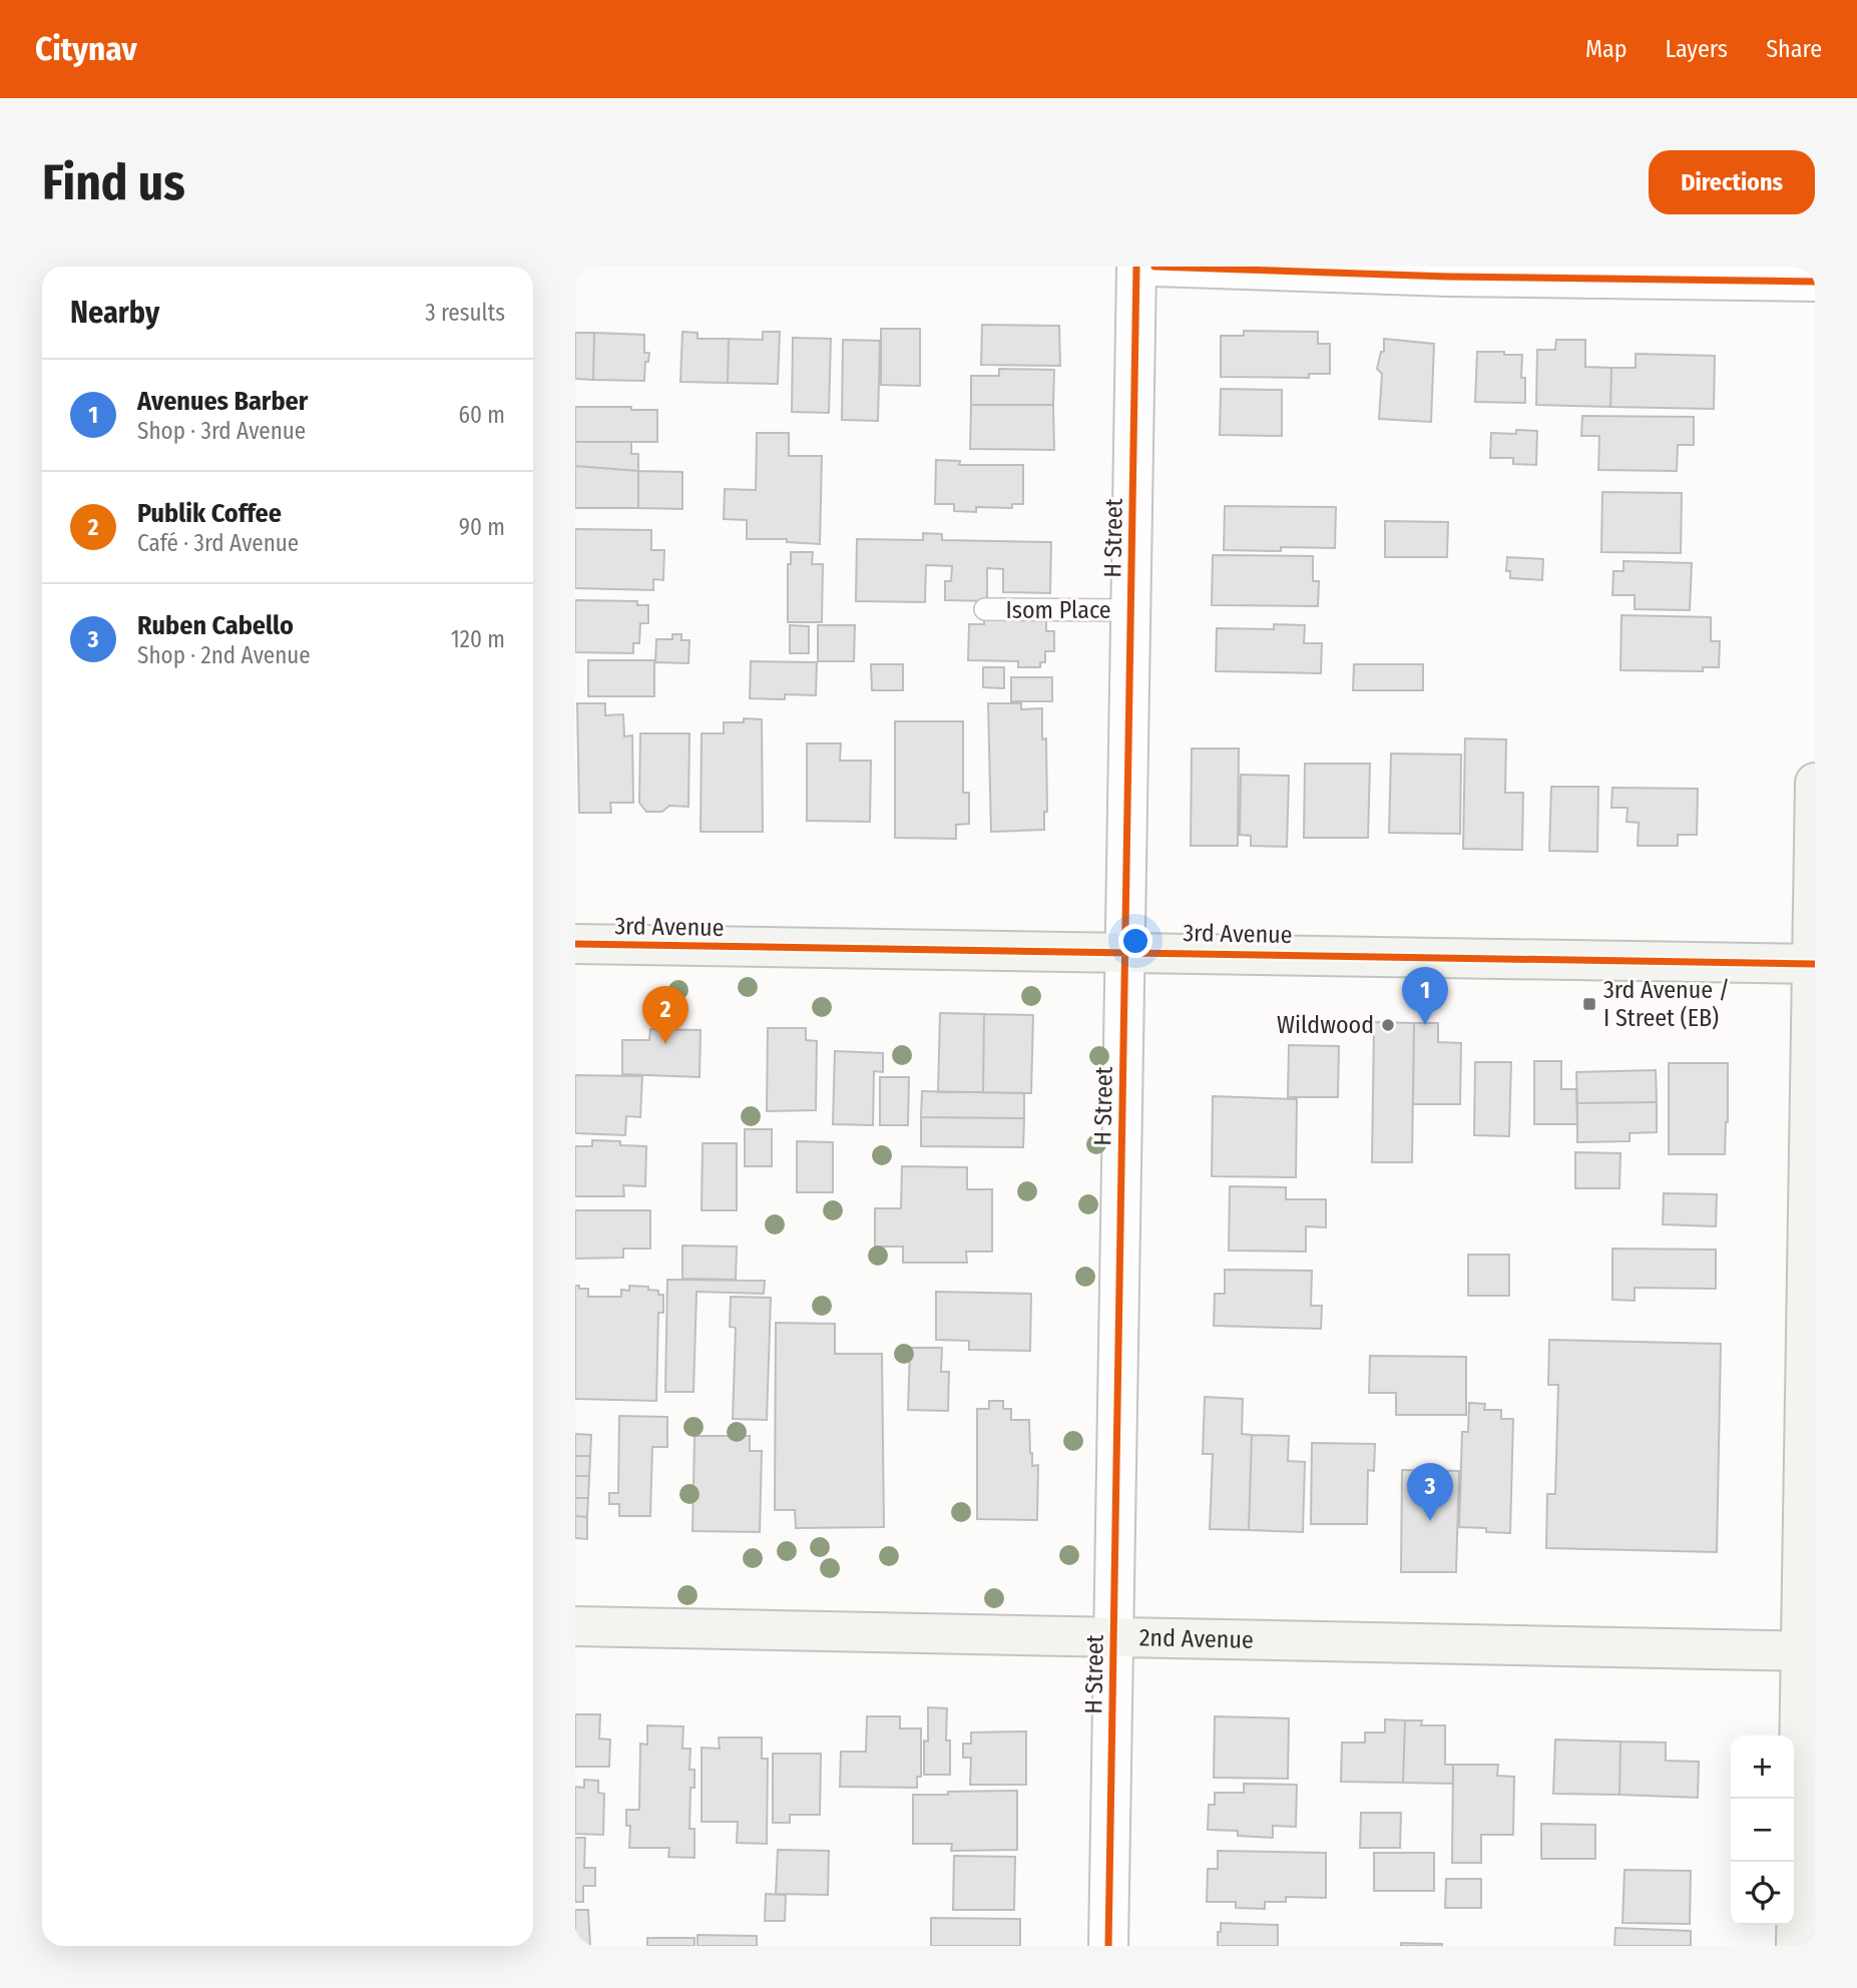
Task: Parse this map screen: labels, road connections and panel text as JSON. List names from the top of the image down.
{
  "streets": {
    "street": ["H Street", "3rd Avenue", "2nd Avenue"],
    "lane": ["Isom Place"]
  },
  "crossings": [
    ["H Street", "Isom Place"],
    ["H Street", "3rd Avenue"],
    ["H Street", "2nd Avenue"]
  ],
  "places": {
    "transit": ["3rd Avenue / I Street (EB)"],
    "other": ["Wildwood"]
  },
  "page": {
    "header": "Citynav",
    "nav": ["Map", "Layers", "Share"],
    "buttons": "Directions",
    "title": "Find us",
    "heading": ["Nearby", "3 results"],
    "list": [
      {
        "mark": "1",
        "name": "Avenues Barber",
        "note": "Shop · 3rd Avenue",
        "value": "60 m"
      },
      {
        "mark": "2",
        "name": "Publik Coffee",
        "note": "Café · 3rd Avenue",
        "value": "90 m"
      },
      {
        "mark": "3",
        "name": "Ruben Cabello",
        "note": "Shop · 2nd Avenue",
        "value": "120 m"
      }
    ],
    "pins": ["1", "2", "3"],
    "map_buttons": ["+", "−"]
  }
}
